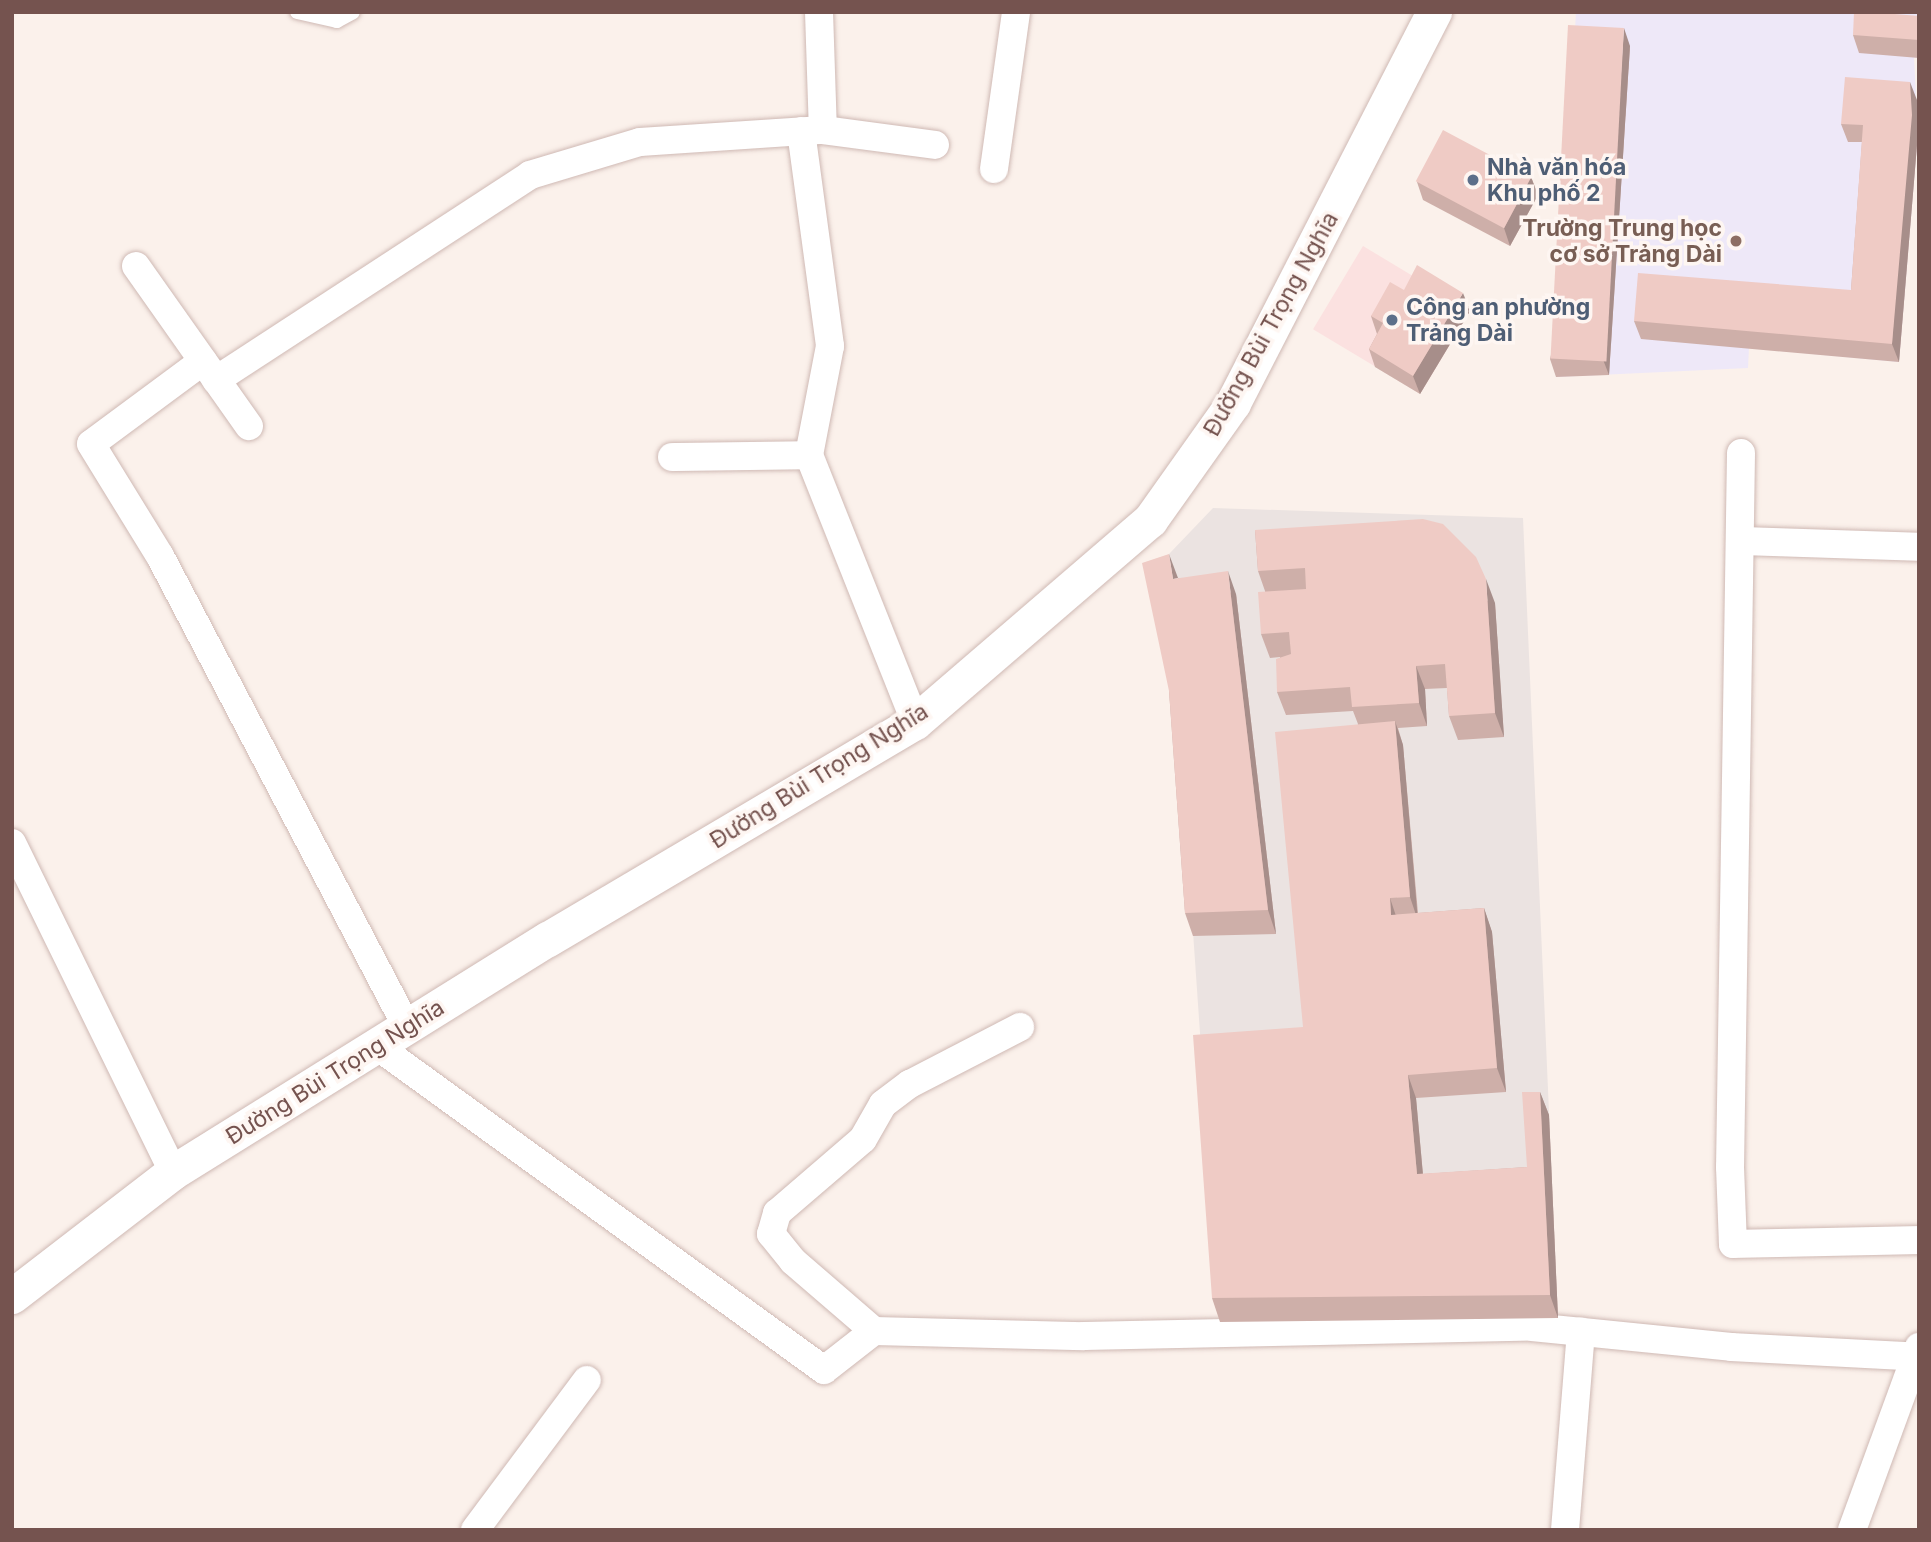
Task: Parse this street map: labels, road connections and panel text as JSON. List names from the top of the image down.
{
  "streets": {
    "street": ["Đường Bùi Trọng Nghĩa"]
  },
  "places": ["Nhà văn hóa Khu phố 2", "Trường Trung học cơ sở Trảng Dài", "Công an phường Trảng Dài"]
}
